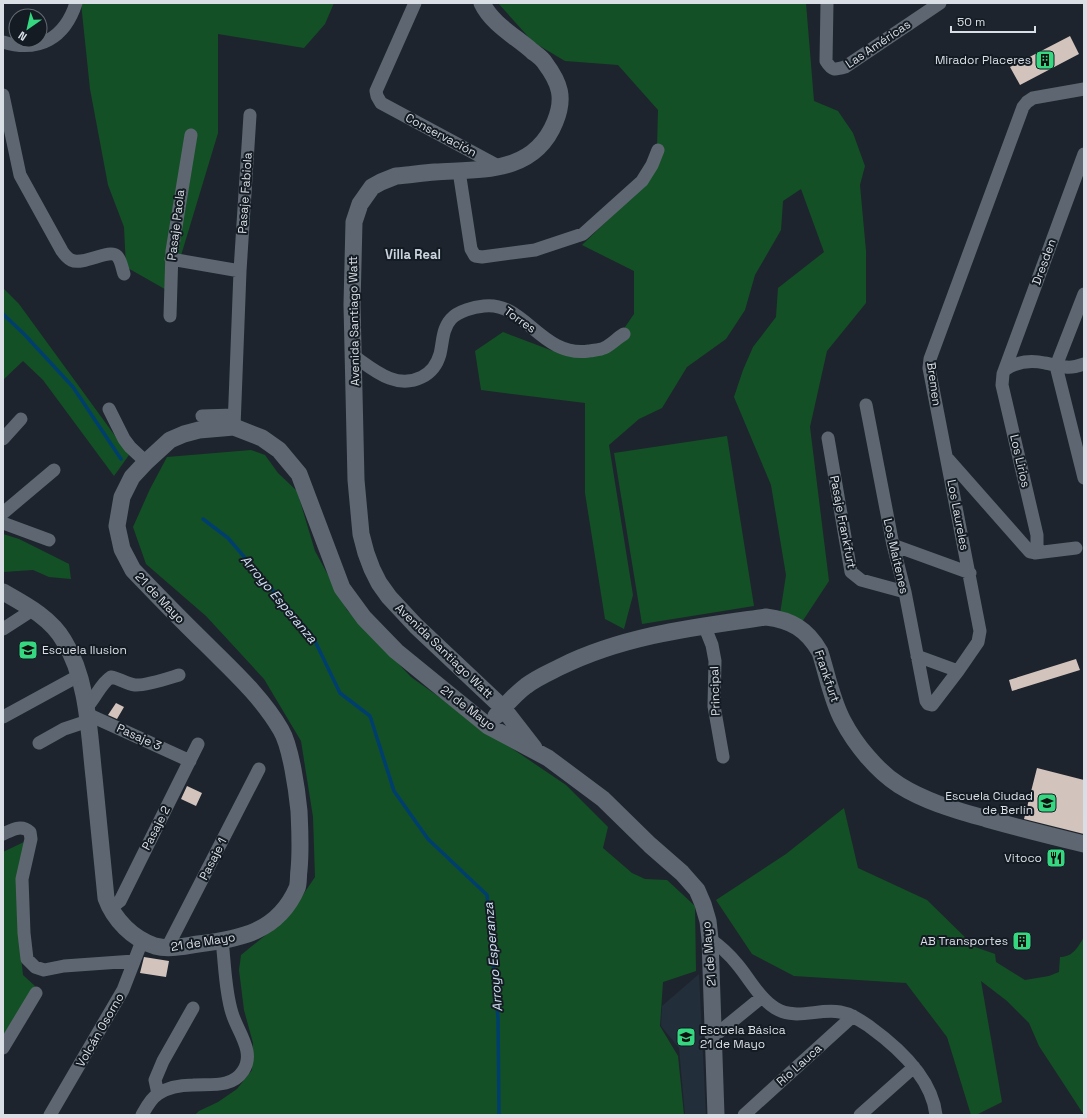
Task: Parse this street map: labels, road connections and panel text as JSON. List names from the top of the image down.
{
  "streets": {
    "street": [
      "Las Américas",
      "Conservación",
      "Pasaje Fabiola",
      "Pasaje Paola",
      "Dresden",
      "Torres",
      "Avenida Santiago Watt",
      "Bremen",
      "Los Lirios",
      "Los Laureles",
      "Pasaje Frankfurt",
      "Los Maitenes",
      "21 de Mayo",
      "Frankfurt",
      "Principal",
      "Pasaje 3",
      "Pasaje 2",
      "Pasaje 1",
      "Volcán Osorno",
      "Río Lauca"
    ]
  },
  "crossings": [
    ["Conservación", "Avenida Santiago Watt"],
    ["Pasaje Fabiola", "21 de Mayo"],
    ["Dresden", "Los Lirios"],
    ["Torres", "Avenida Santiago Watt"],
    ["Avenida Santiago Watt", "21 de Mayo"],
    ["Avenida Santiago Watt", "Frankfurt"],
    ["Bremen", "Los Lirios"],
    ["Bremen", "Los Laureles"],
    ["Los Laureles", "Los Maitenes"],
    ["Pasaje Frankfurt", "Los Maitenes"],
    ["21 de Mayo", "Frankfurt"],
    ["21 de Mayo", "Pasaje 3"],
    ["21 de Mayo", "Pasaje 2"],
    ["21 de Mayo", "Pasaje 1"],
    ["21 de Mayo", "Volcán Osorno"],
    ["Frankfurt", "Principal"],
    ["Pasaje 3", "Pasaje 2"]
  ],
  "districts": ["Villa Real"],
  "water": ["Arroyo Esperanza"],
  "places": {
    "building": ["Mirador Placeres", "AB Transportes"],
    "school or university": ["Escuela Ilusion", "Escuela Ciudad de Berlín", "Escuela Básica 21 de Mayo"],
    "restaurant": ["Vitoco"]
  },
  "scale_bar": "50 m",
  "north": "bottom left"
}
